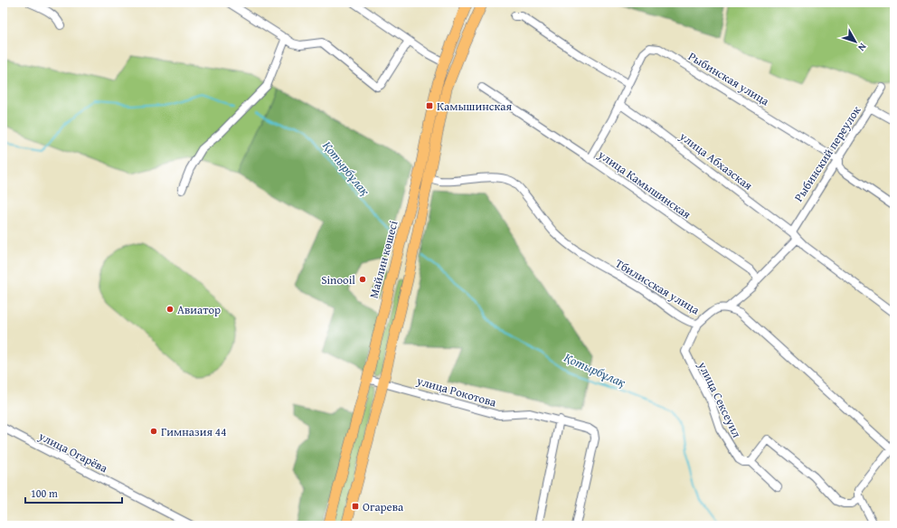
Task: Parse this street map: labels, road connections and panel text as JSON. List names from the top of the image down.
{
  "streets": {
    "main road": ["Майлин көшесі"],
    "street": [
      "Рыбинская улица",
      "Рыбинский переулок",
      "улица Абхазская",
      "улица Камышинская",
      "Тбилисская улица",
      "улица Рокотова",
      "улица Сексеуил",
      "улица Огарёва"
    ]
  },
  "crossings": [
    ["Рыбинская улица", "Рыбинский переулок"],
    ["Рыбинская улица", "улица Абхазская"],
    ["Рыбинская улица", "улица Камышинская"],
    ["Рыбинский переулок", "улица Абхазская"],
    ["Майлин көшесі", "улица Рокотова"],
    ["Тбилисская улица", "улица Сексеуил"]
  ],
  "water": ["Қотырбұлақ"],
  "places": {
    "transit": ["Камышинская", "Огарева"],
    "other": ["Sinooil", "Авиатор", "Гимназия 44"]
  },
  "scale_bar": "100 m",
  "north": "bottom right"
}
